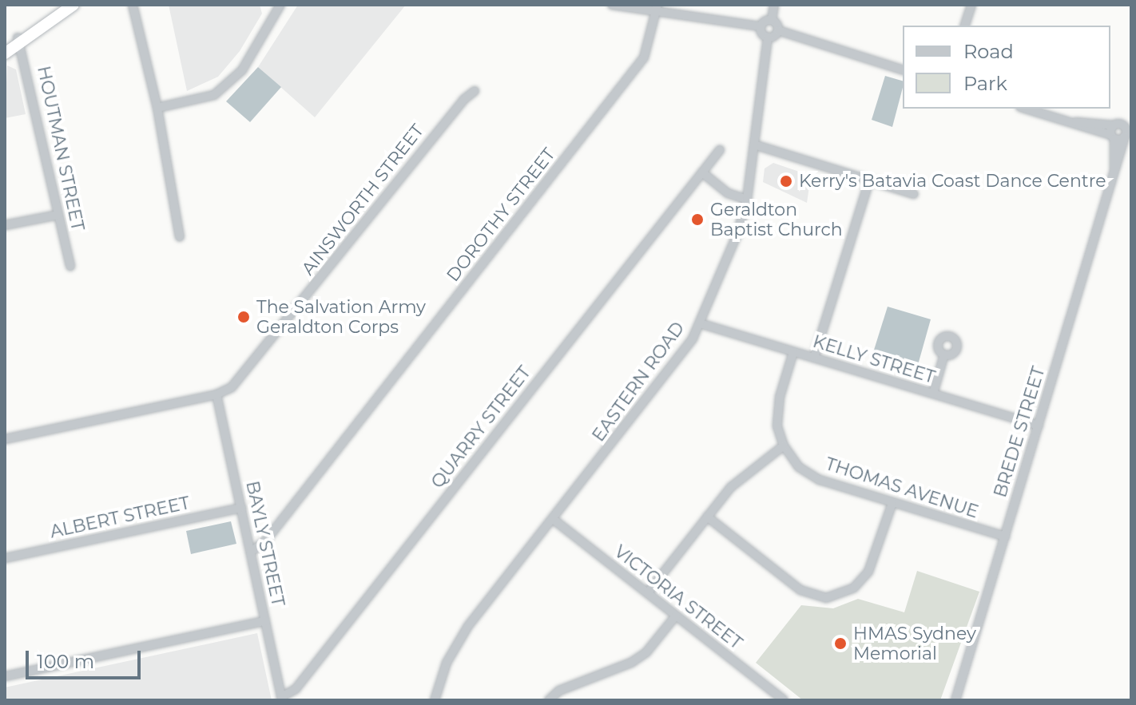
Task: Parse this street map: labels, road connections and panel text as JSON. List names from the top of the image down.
{
  "streets": {
    "street": [
      "HOUTMAN STREET",
      "AINSWORTH STREET",
      "DOROTHY STREET",
      "KELLY STREET",
      "EASTERN ROAD",
      "QUARRY STREET",
      "BREDE STREET",
      "THOMAS AVENUE",
      "ALBERT STREET",
      "BAYLY STREET",
      "VICTORIA STREET"
    ]
  },
  "crossings": [
    ["AINSWORTH STREET", "BAYLY STREET"],
    ["DOROTHY STREET", "BAYLY STREET"],
    ["KELLY STREET", "EASTERN ROAD"],
    ["KELLY STREET", "BREDE STREET"],
    ["KELLY STREET", "THOMAS AVENUE"],
    ["EASTERN ROAD", "VICTORIA STREET"],
    ["QUARRY STREET", "BAYLY STREET"],
    ["BREDE STREET", "THOMAS AVENUE"],
    ["ALBERT STREET", "BAYLY STREET"]
  ],
  "places": [
    "Kerry's Batavia Coast Dance Centre",
    "Geraldton Baptist Church",
    "The Salvation Army Geraldton Corps",
    "HMAS Sydney Memorial"
  ],
  "legend": ["Road", "Park"],
  "scale_bar": "100 m"
}
